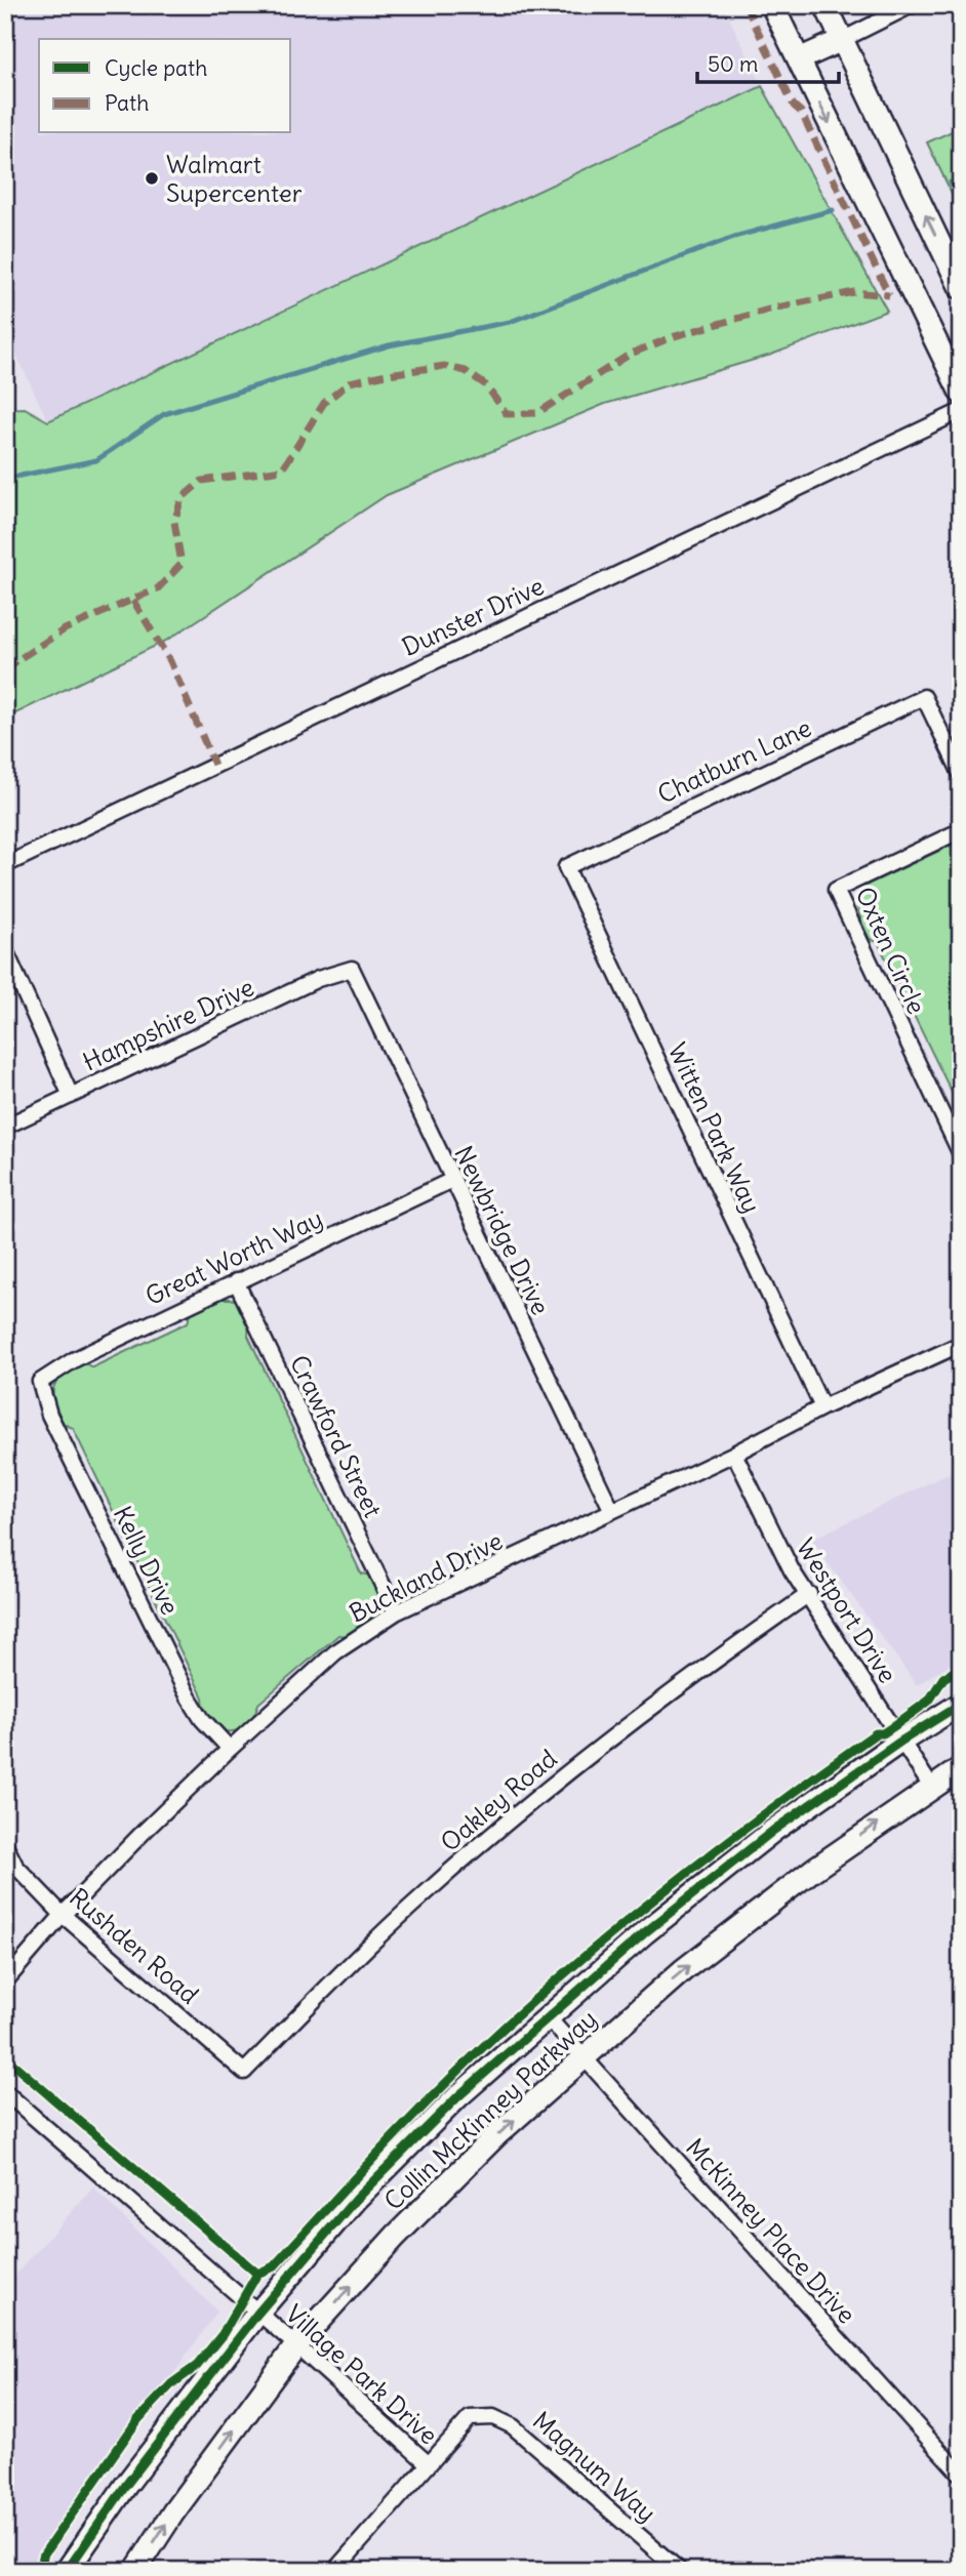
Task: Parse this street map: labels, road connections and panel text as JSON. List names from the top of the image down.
{
  "streets": {
    "street": [
      "Dunster Drive",
      "Chatburn Lane",
      "Oxten Circle",
      "Hampshire Drive",
      "Witten Park Way",
      "Newbridge Drive",
      "Great Worth Way",
      "Crawford Street",
      "Kelly Drive",
      "Buckland Drive",
      "Westport Drive",
      "Oakley Road",
      "Rushden Road",
      "Collin McKinney Parkway",
      "McKinney Place Drive",
      "Village Park Drive",
      "Magnum Way"
    ]
  },
  "crossings": [
    ["Chatburn Lane", "Witten Park Way"],
    ["Hampshire Drive", "Newbridge Drive"],
    ["Witten Park Way", "Buckland Drive"],
    ["Newbridge Drive", "Great Worth Way"],
    ["Newbridge Drive", "Buckland Drive"],
    ["Great Worth Way", "Crawford Street"],
    ["Great Worth Way", "Kelly Drive"],
    ["Crawford Street", "Buckland Drive"],
    ["Kelly Drive", "Buckland Drive"],
    ["Buckland Drive", "Westport Drive"],
    ["Buckland Drive", "Rushden Road"],
    ["Westport Drive", "Oakley Road"],
    ["Westport Drive", "Collin McKinney Parkway"],
    ["Oakley Road", "Rushden Road"],
    ["Collin McKinney Parkway", "McKinney Place Drive"],
    ["Collin McKinney Parkway", "Village Park Drive"],
    ["Village Park Drive", "Magnum Way"]
  ],
  "places": ["Walmart Supercenter"],
  "legend": ["Cycle path", "Path"],
  "scale_bar": "50 m"
}
